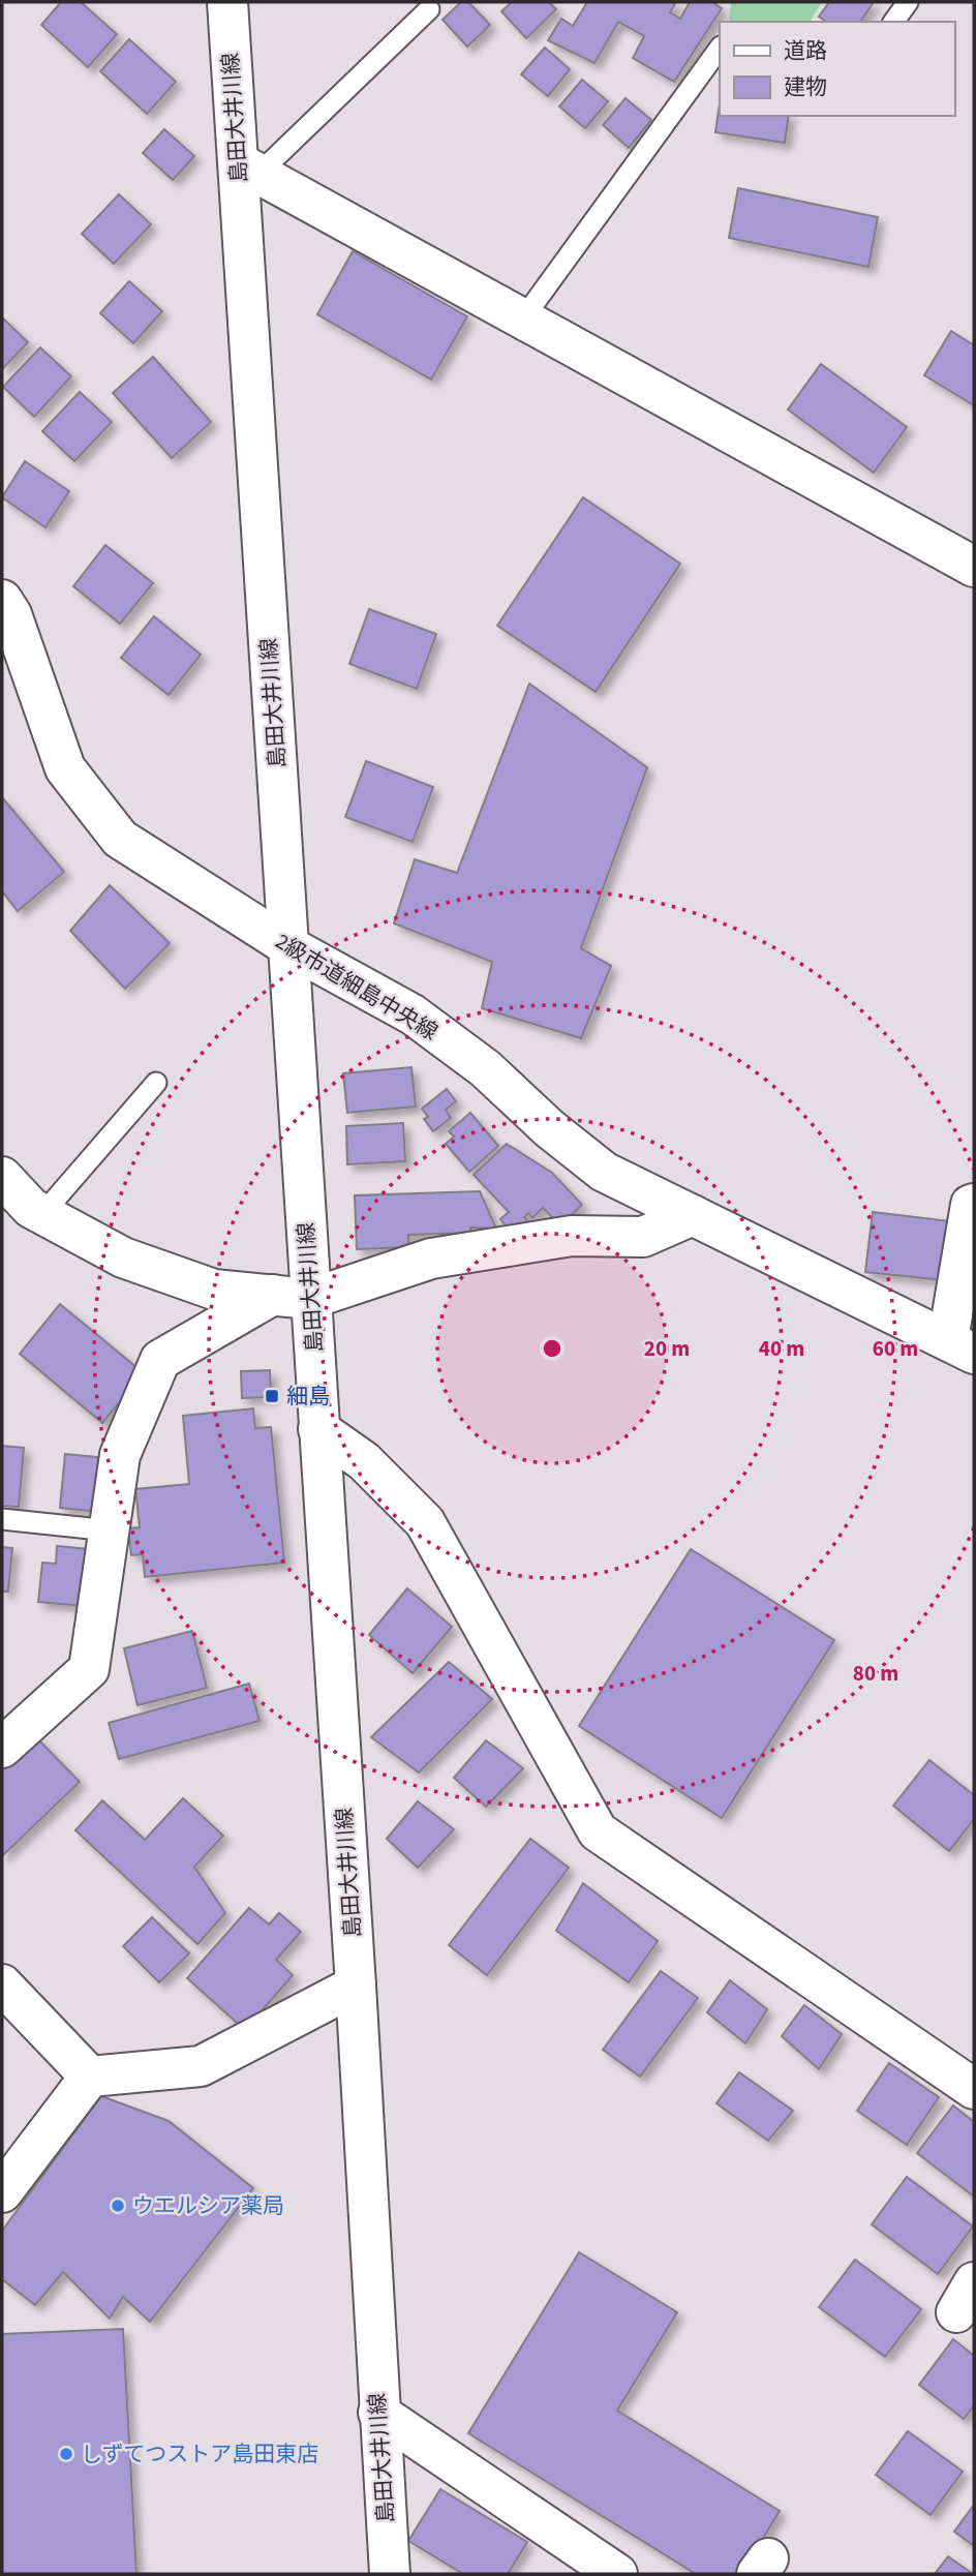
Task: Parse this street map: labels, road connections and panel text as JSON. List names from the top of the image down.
{
  "streets": {
    "street": ["島田大井川線", "2級市道細島中央線"]
  },
  "crossings": [
    ["島田大井川線", "2級市道細島中央線"]
  ],
  "places": {
    "transit": ["細島"],
    "other": ["ウエルシア薬局", "しずてつストア島田東店"]
  },
  "legend": ["道路", "建物"],
  "rings": [
    "20 m",
    "40 m",
    "60 m",
    "80 m"
  ]
}
